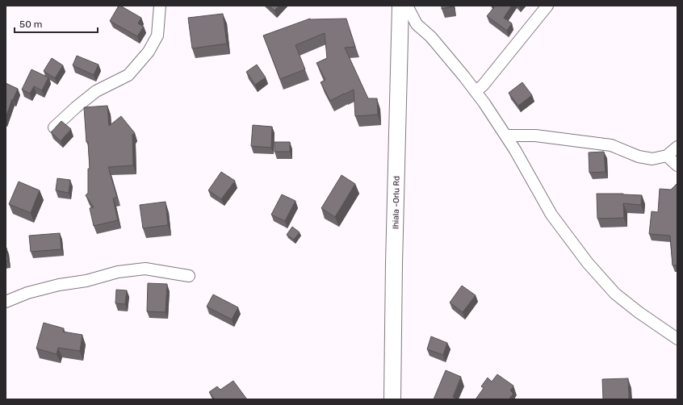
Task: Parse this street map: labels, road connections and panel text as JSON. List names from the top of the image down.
{
  "streets": {
    "main road": ["Ihiala -Orlu Rd"]
  },
  "scale_bar": "50 m"
}
